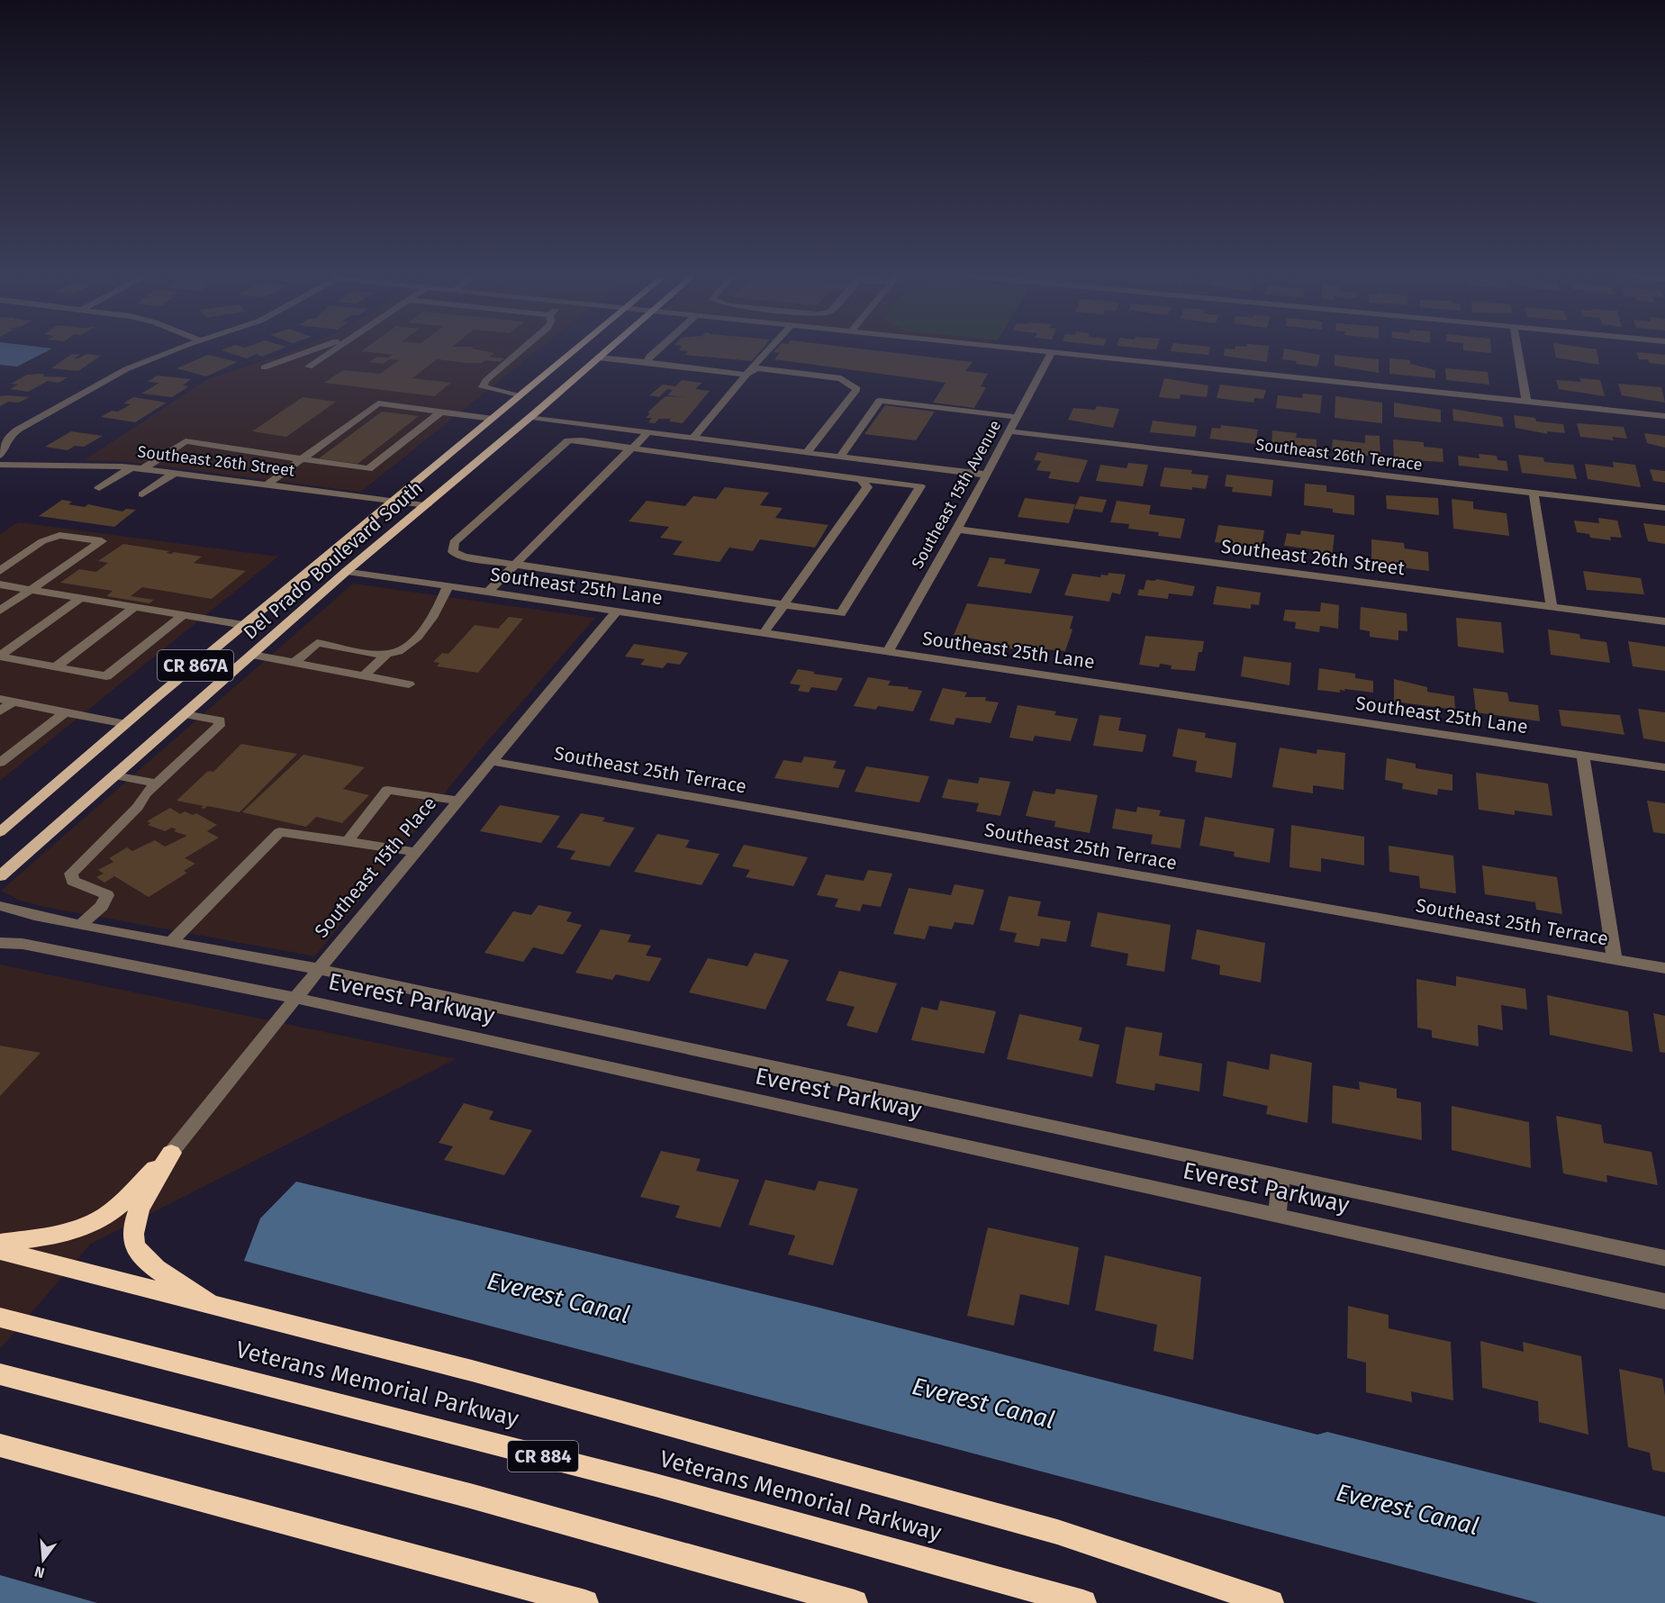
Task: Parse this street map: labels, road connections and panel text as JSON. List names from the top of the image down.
{
  "streets": {
    "highway": ["Veterans Memorial Parkway", "CR 884"],
    "main road": ["Del Prado Boulevard South", "CR 867A"],
    "street": [
      "Southeast 26th Terrace",
      "Southeast 26th Street",
      "Southeast 15th Avenue",
      "Southeast 25th Lane",
      "Southeast 25th Terrace",
      "Southeast 15th Place",
      "Everest Parkway"
    ]
  },
  "crossings": [
    ["Southeast 26th Terrace", "Southeast 15th Avenue"],
    ["Southeast 26th Street", "Southeast 15th Avenue"],
    ["Southeast 26th Street", "Del Prado Boulevard South"],
    ["Southeast 15th Avenue", "Southeast 25th Lane"],
    ["Del Prado Boulevard South", "Southeast 25th Lane"],
    ["Southeast 25th Lane", "Southeast 15th Place"],
    ["Southeast 25th Terrace", "Southeast 15th Place"],
    ["Southeast 15th Place", "Everest Parkway"]
  ],
  "water": ["Everest Canal"],
  "north": "bottom"
}
